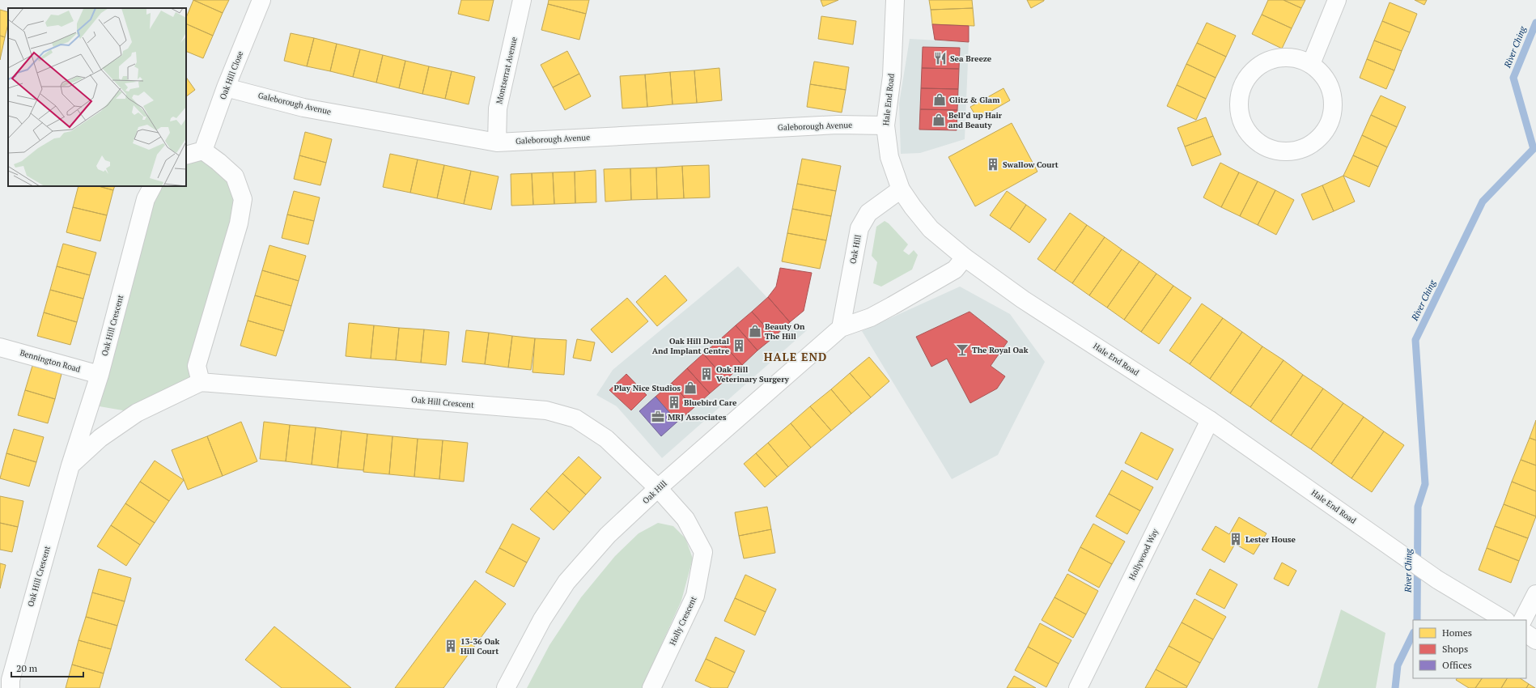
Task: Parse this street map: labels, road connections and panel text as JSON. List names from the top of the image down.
{
  "streets": {
    "street": [
      "Montserrat Avenue",
      "Oak Hill Close",
      "Hale End Road",
      "Galeborough Avenue",
      "Oak Hill",
      "Oak Hill Crescent",
      "Bennington Road",
      "Hollywood Way",
      "Holly Crescent"
    ]
  },
  "crossings": [
    ["Montserrat Avenue", "Galeborough Avenue"],
    ["Oak Hill Close", "Galeborough Avenue"],
    ["Hale End Road", "Galeborough Avenue"],
    ["Hale End Road", "Oak Hill"],
    ["Hale End Road", "Hollywood Way"],
    ["Oak Hill", "Oak Hill Crescent"],
    ["Oak Hill", "Holly Crescent"],
    ["Oak Hill Crescent", "Bennington Road"],
    ["Oak Hill Crescent", "Holly Crescent"]
  ],
  "districts": ["HALE END"],
  "water": ["River Ching"],
  "places": {
    "restaurant": ["Sea Breeze"],
    "shop": [
      "Glitz & Glam",
      "Bell’d up Hair and Beauty",
      "Beauty On The Hill",
      "Play Nice Studios"
    ],
    "building": [
      "Swallow Court",
      "Oak Hill Dental And Implant Centre",
      "Oak Hill Veterinary Surgery",
      "Bluebird Care",
      "Lester House",
      "13-36 Oak Hill Court"
    ],
    "bar": ["The Royal Oak"],
    "office": ["MRJ Associates"]
  },
  "legend": ["Homes", "Shops", "Offices"],
  "scale_bar": "20 m"
}
